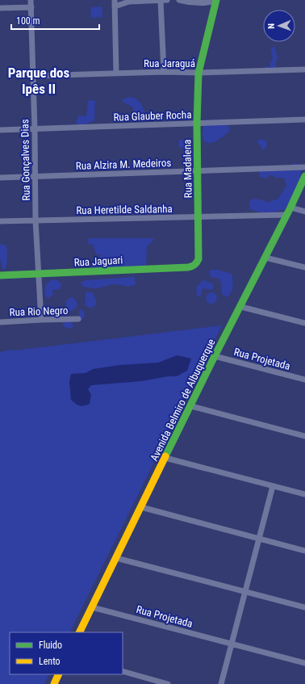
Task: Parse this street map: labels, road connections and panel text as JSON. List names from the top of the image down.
{
  "streets": {
    "main road": ["Rua Madalena", "Rua Jaguari", "Avenida Belmiro de Albuquerque"],
    "street": [
      "Rua Jaraguá",
      "Rua Glauber Rocha",
      "Rua Gonçalves Dias",
      "Rua Alzira M. Medeiros",
      "Rua Heretilde Saldanha",
      "Rua Rio Negro",
      "Rua Projetada"
    ]
  },
  "crossings": [
    ["Rua Jaraguá", "Rua Gonçalves Dias"],
    ["Rua Jaraguá", "Rua Madalena"],
    ["Rua Glauber Rocha", "Rua Gonçalves Dias"],
    ["Rua Glauber Rocha", "Rua Madalena"],
    ["Rua Gonçalves Dias", "Rua Alzira M. Medeiros"],
    ["Rua Gonçalves Dias", "Rua Heretilde Saldanha"],
    ["Rua Gonçalves Dias", "Rua Jaguari"],
    ["Rua Gonçalves Dias", "Rua Rio Negro"],
    ["Rua Alzira M. Medeiros", "Rua Madalena"],
    ["Rua Madalena", "Rua Heretilde Saldanha"],
    ["Rua Madalena", "Rua Jaguari"],
    ["Rua Heretilde Saldanha", "Avenida Belmiro de Albuquerque"],
    ["Rua Projetada", "Avenida Belmiro de Albuquerque"]
  ],
  "districts": ["Parque dos Ipês II"],
  "legend": ["Fluido", "Lento"],
  "scale_bar": "100 m",
  "north": "left"
}
